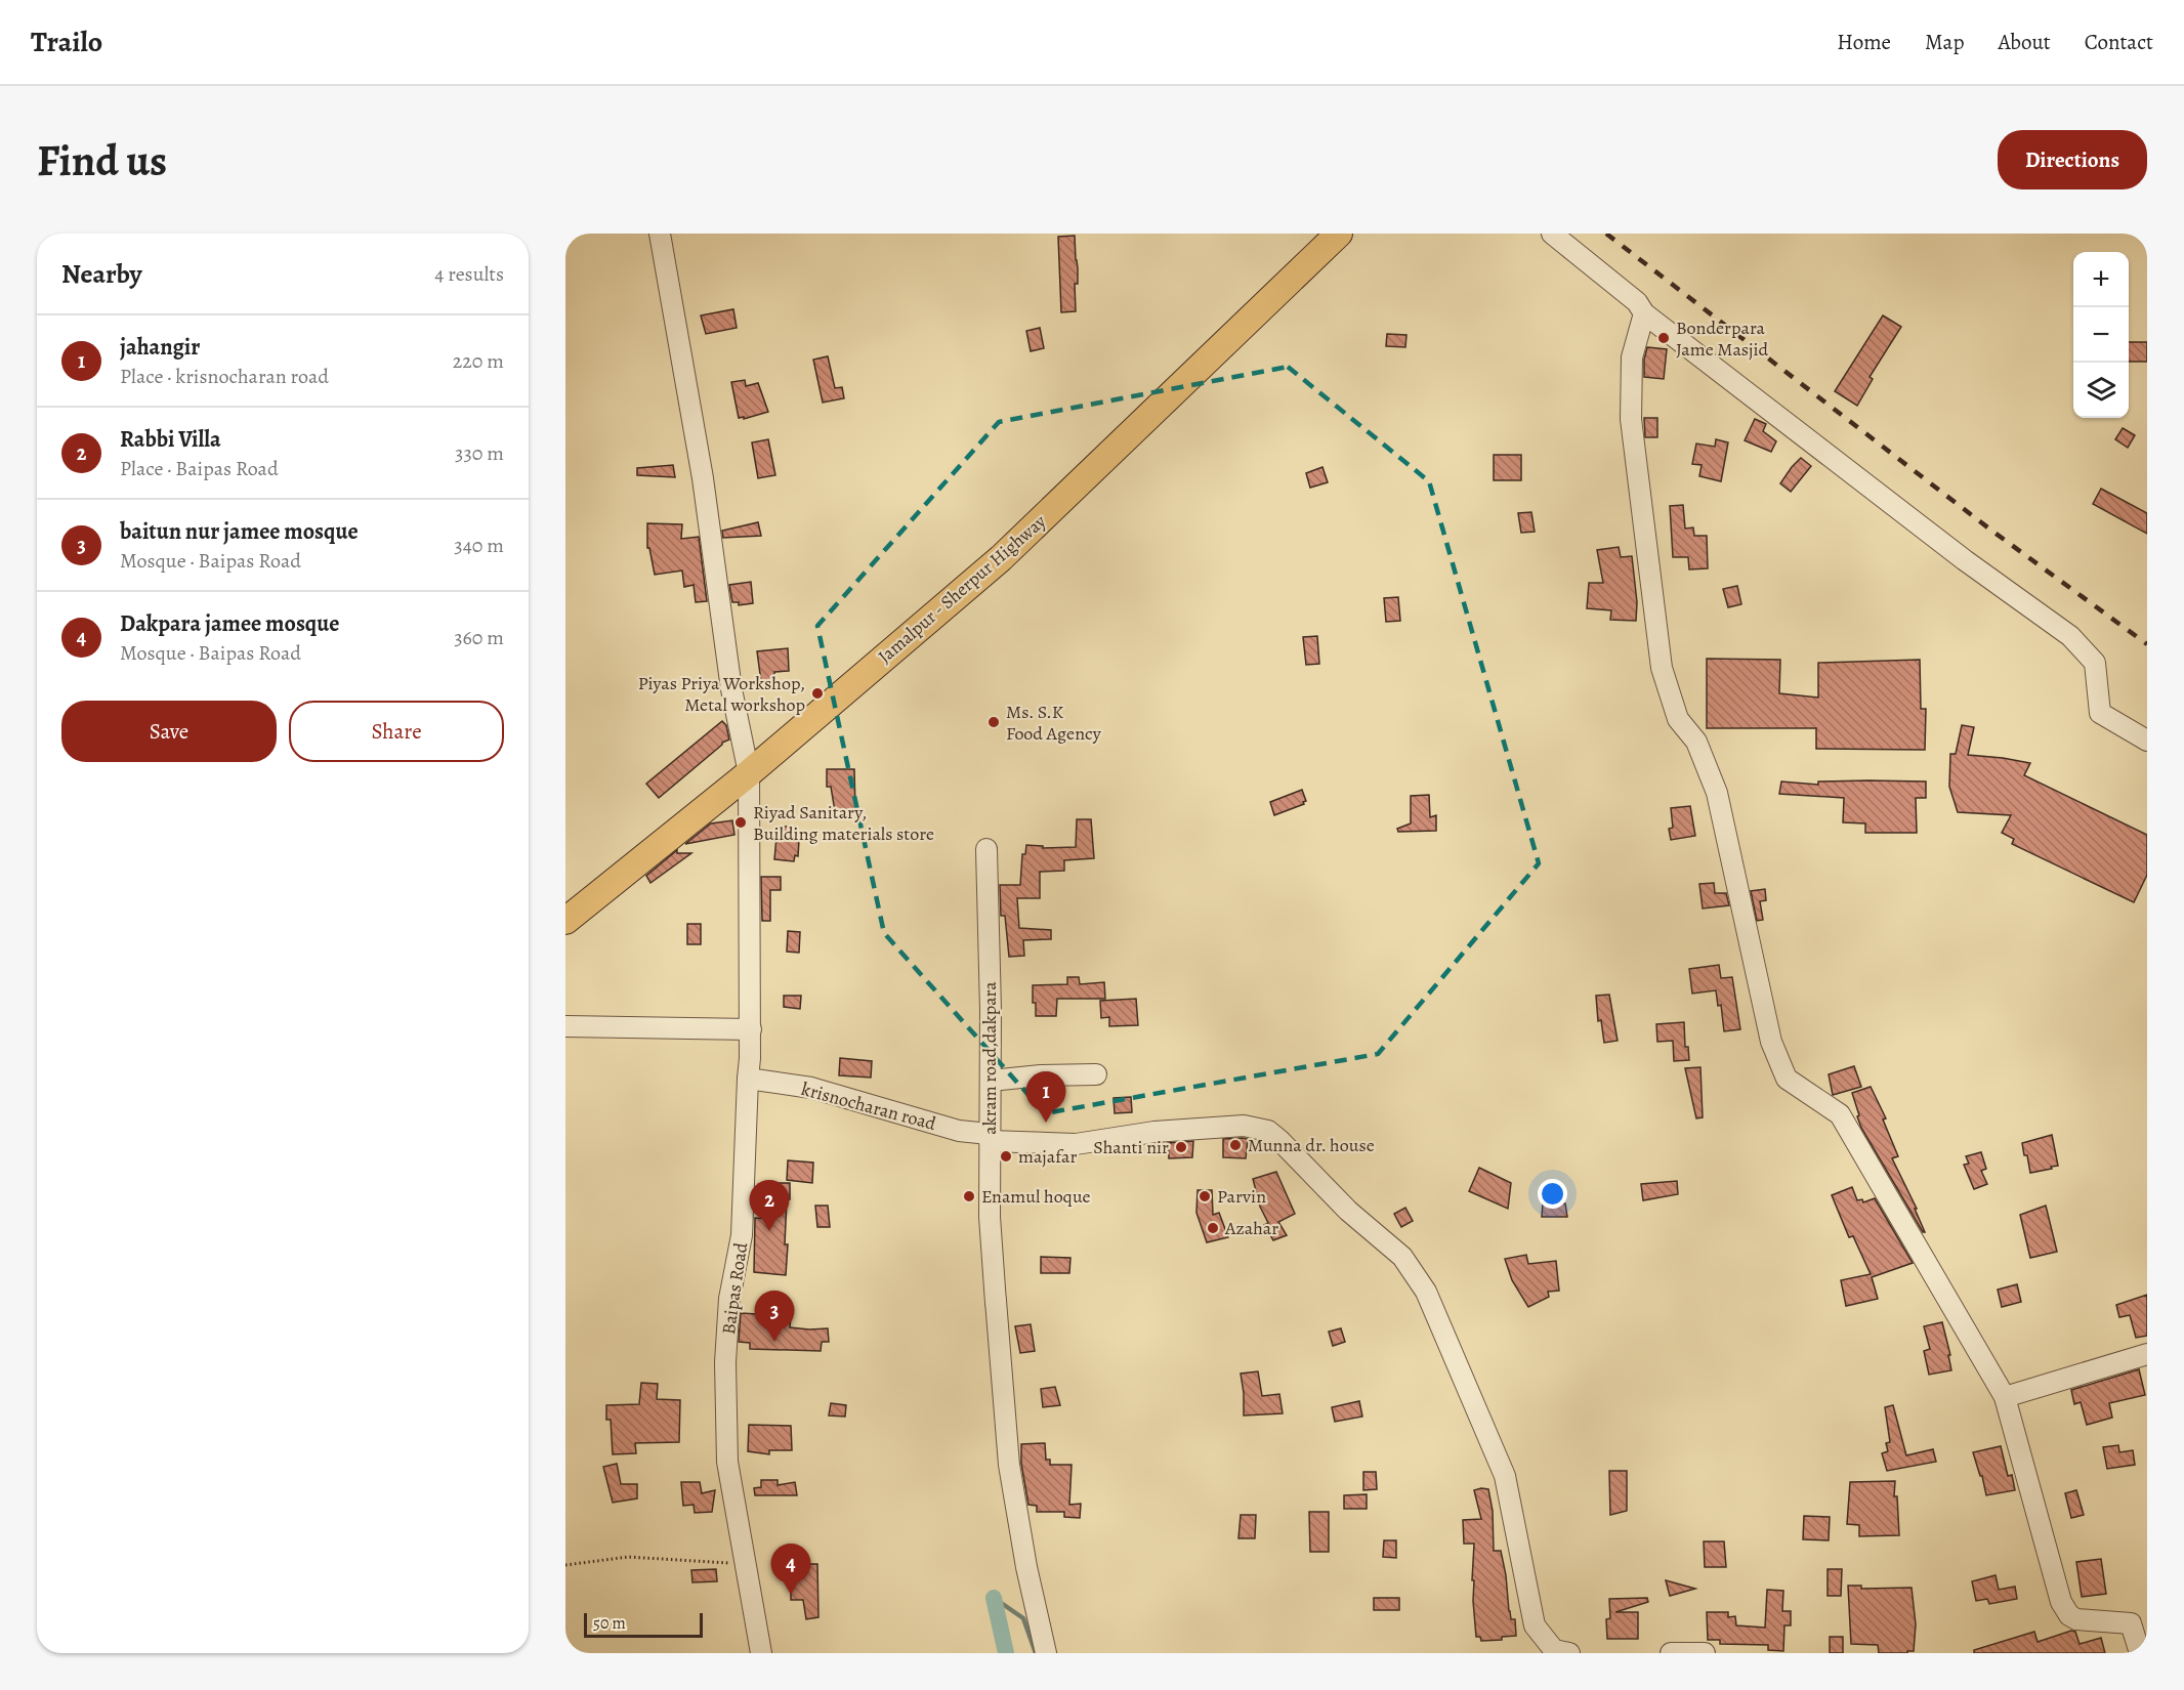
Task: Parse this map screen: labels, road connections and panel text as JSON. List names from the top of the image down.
{
  "streets": {
    "main road": ["Jamalpur - Sherpur Highway"],
    "street": ["akram road,dakpara", "krisnocharan road", "Baipas Road"]
  },
  "crossings": [
    ["Jamalpur - Sherpur Highway", "Baipas Road"],
    ["akram road,dakpara", "krisnocharan road"],
    ["krisnocharan road", "Baipas Road"]
  ],
  "places": [
    "Bonderpara Jame Masjid",
    "Piyas Priya Workshop, Metal workshop",
    "Ms. S.K Food Agency",
    "Riyad Sanitary, Building materials store",
    "Munna dr. house",
    "Shanti nir",
    "majafar",
    "Enamul hoque",
    "Parvin",
    "Azahar"
  ],
  "scale_bar": "50 m",
  "page": {
    "header": "Trailo",
    "nav": [
      "Home",
      "Map",
      "About",
      "Contact"
    ],
    "buttons": [
      "Directions",
      ["Save", "Share"]
    ],
    "title": "Find us",
    "heading": ["Nearby", "4 results"],
    "map_buttons": ["+", "−"],
    "list": [
      {
        "mark": "1",
        "name": "jahangir",
        "note": "Place · krisnocharan road",
        "value": "220 m"
      },
      {
        "mark": "2",
        "name": "Rabbi Villa",
        "note": "Place · Baipas Road",
        "value": "330 m"
      },
      {
        "mark": "3",
        "name": "baitun nur jamee mosque",
        "note": "Mosque · Baipas Road",
        "value": "340 m"
      },
      {
        "mark": "4",
        "name": "Dakpara jamee mosque",
        "note": "Mosque · Baipas Road",
        "value": "360 m"
      }
    ],
    "pins": [
      "1",
      "2",
      "3",
      "4"
    ],
    "scale": "50 m"
  }
}
